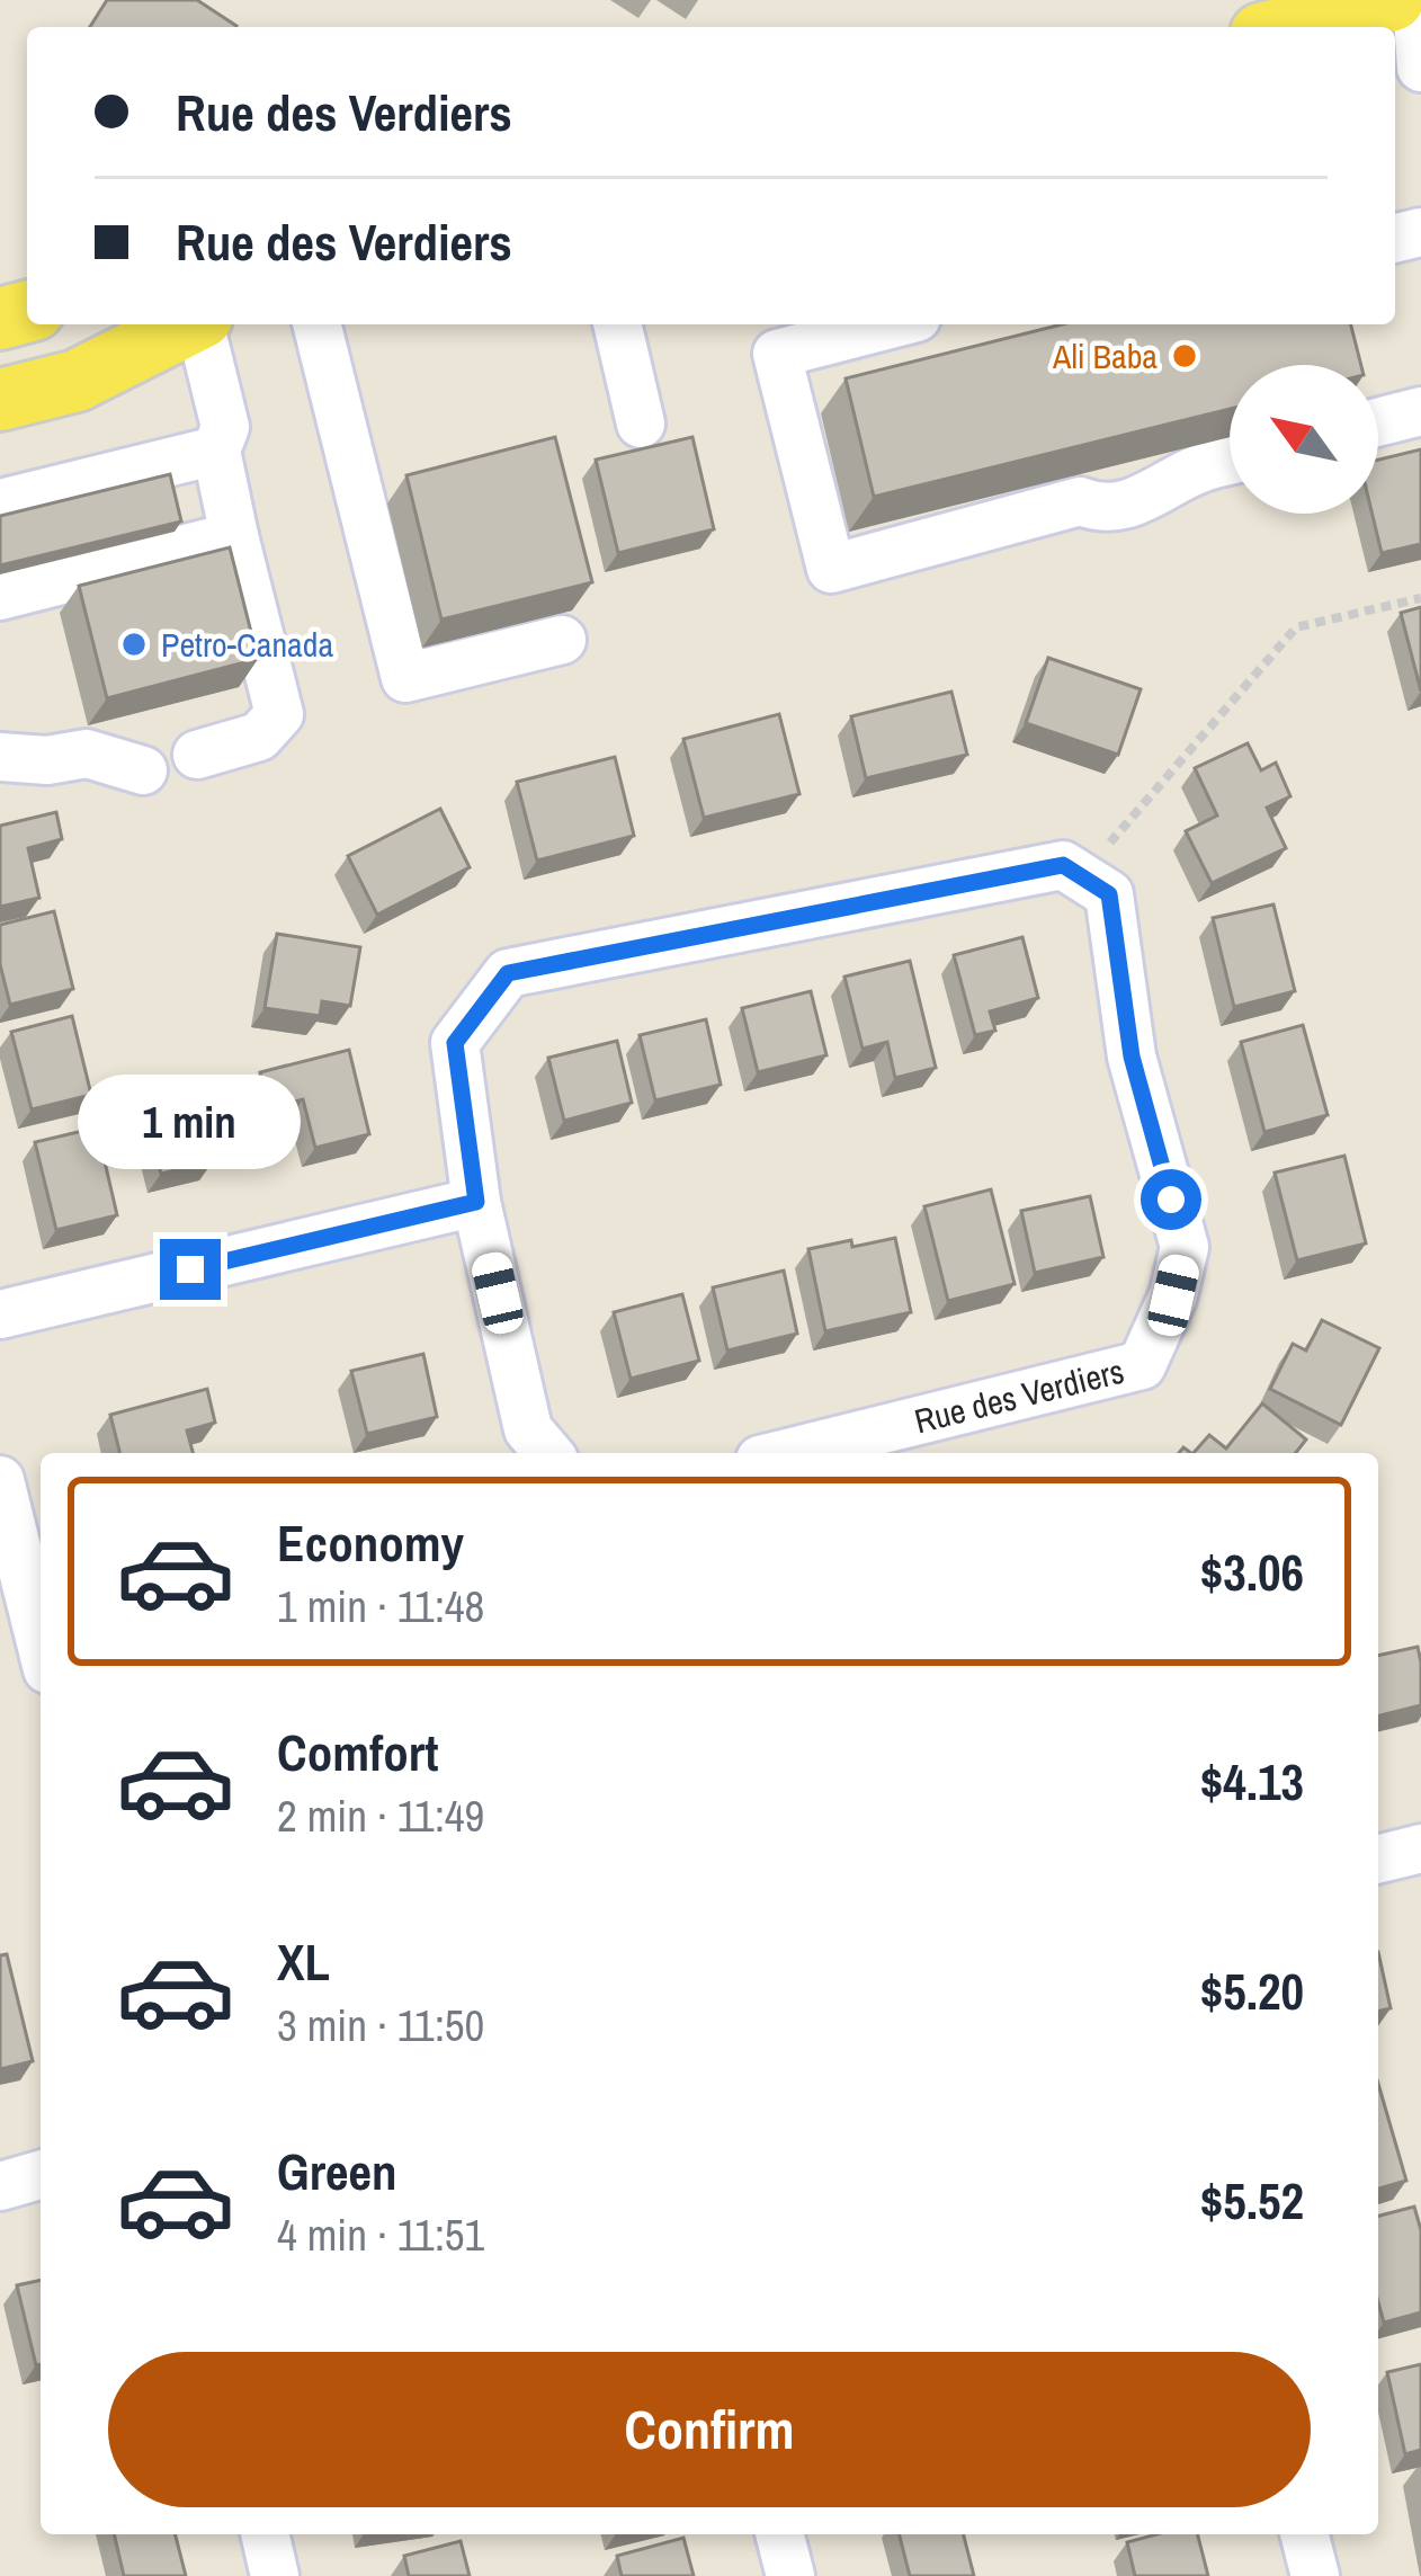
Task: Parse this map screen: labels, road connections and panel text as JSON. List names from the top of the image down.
{
  "streets": {
    "street": ["Rue des Verdiers"]
  },
  "places": ["Ali Baba", "Petro-Canada"],
  "north": "top left",
  "page": {
    "banner": ["Rue des Verdiers", "Rue des Verdiers"],
    "bubble": "1 min",
    "list": [
      {
        "name": "Economy",
        "note": "1 min · 11:48",
        "value": "$3.06"
      },
      {
        "name": "Comfort",
        "note": "2 min · 11:49",
        "value": "$4.13"
      },
      {
        "name": "XL",
        "note": "3 min · 11:50",
        "value": "$5.20"
      },
      {
        "name": "Green",
        "note": "4 min · 11:51",
        "value": "$5.52"
      }
    ],
    "buttons": "Confirm"
  }
}
